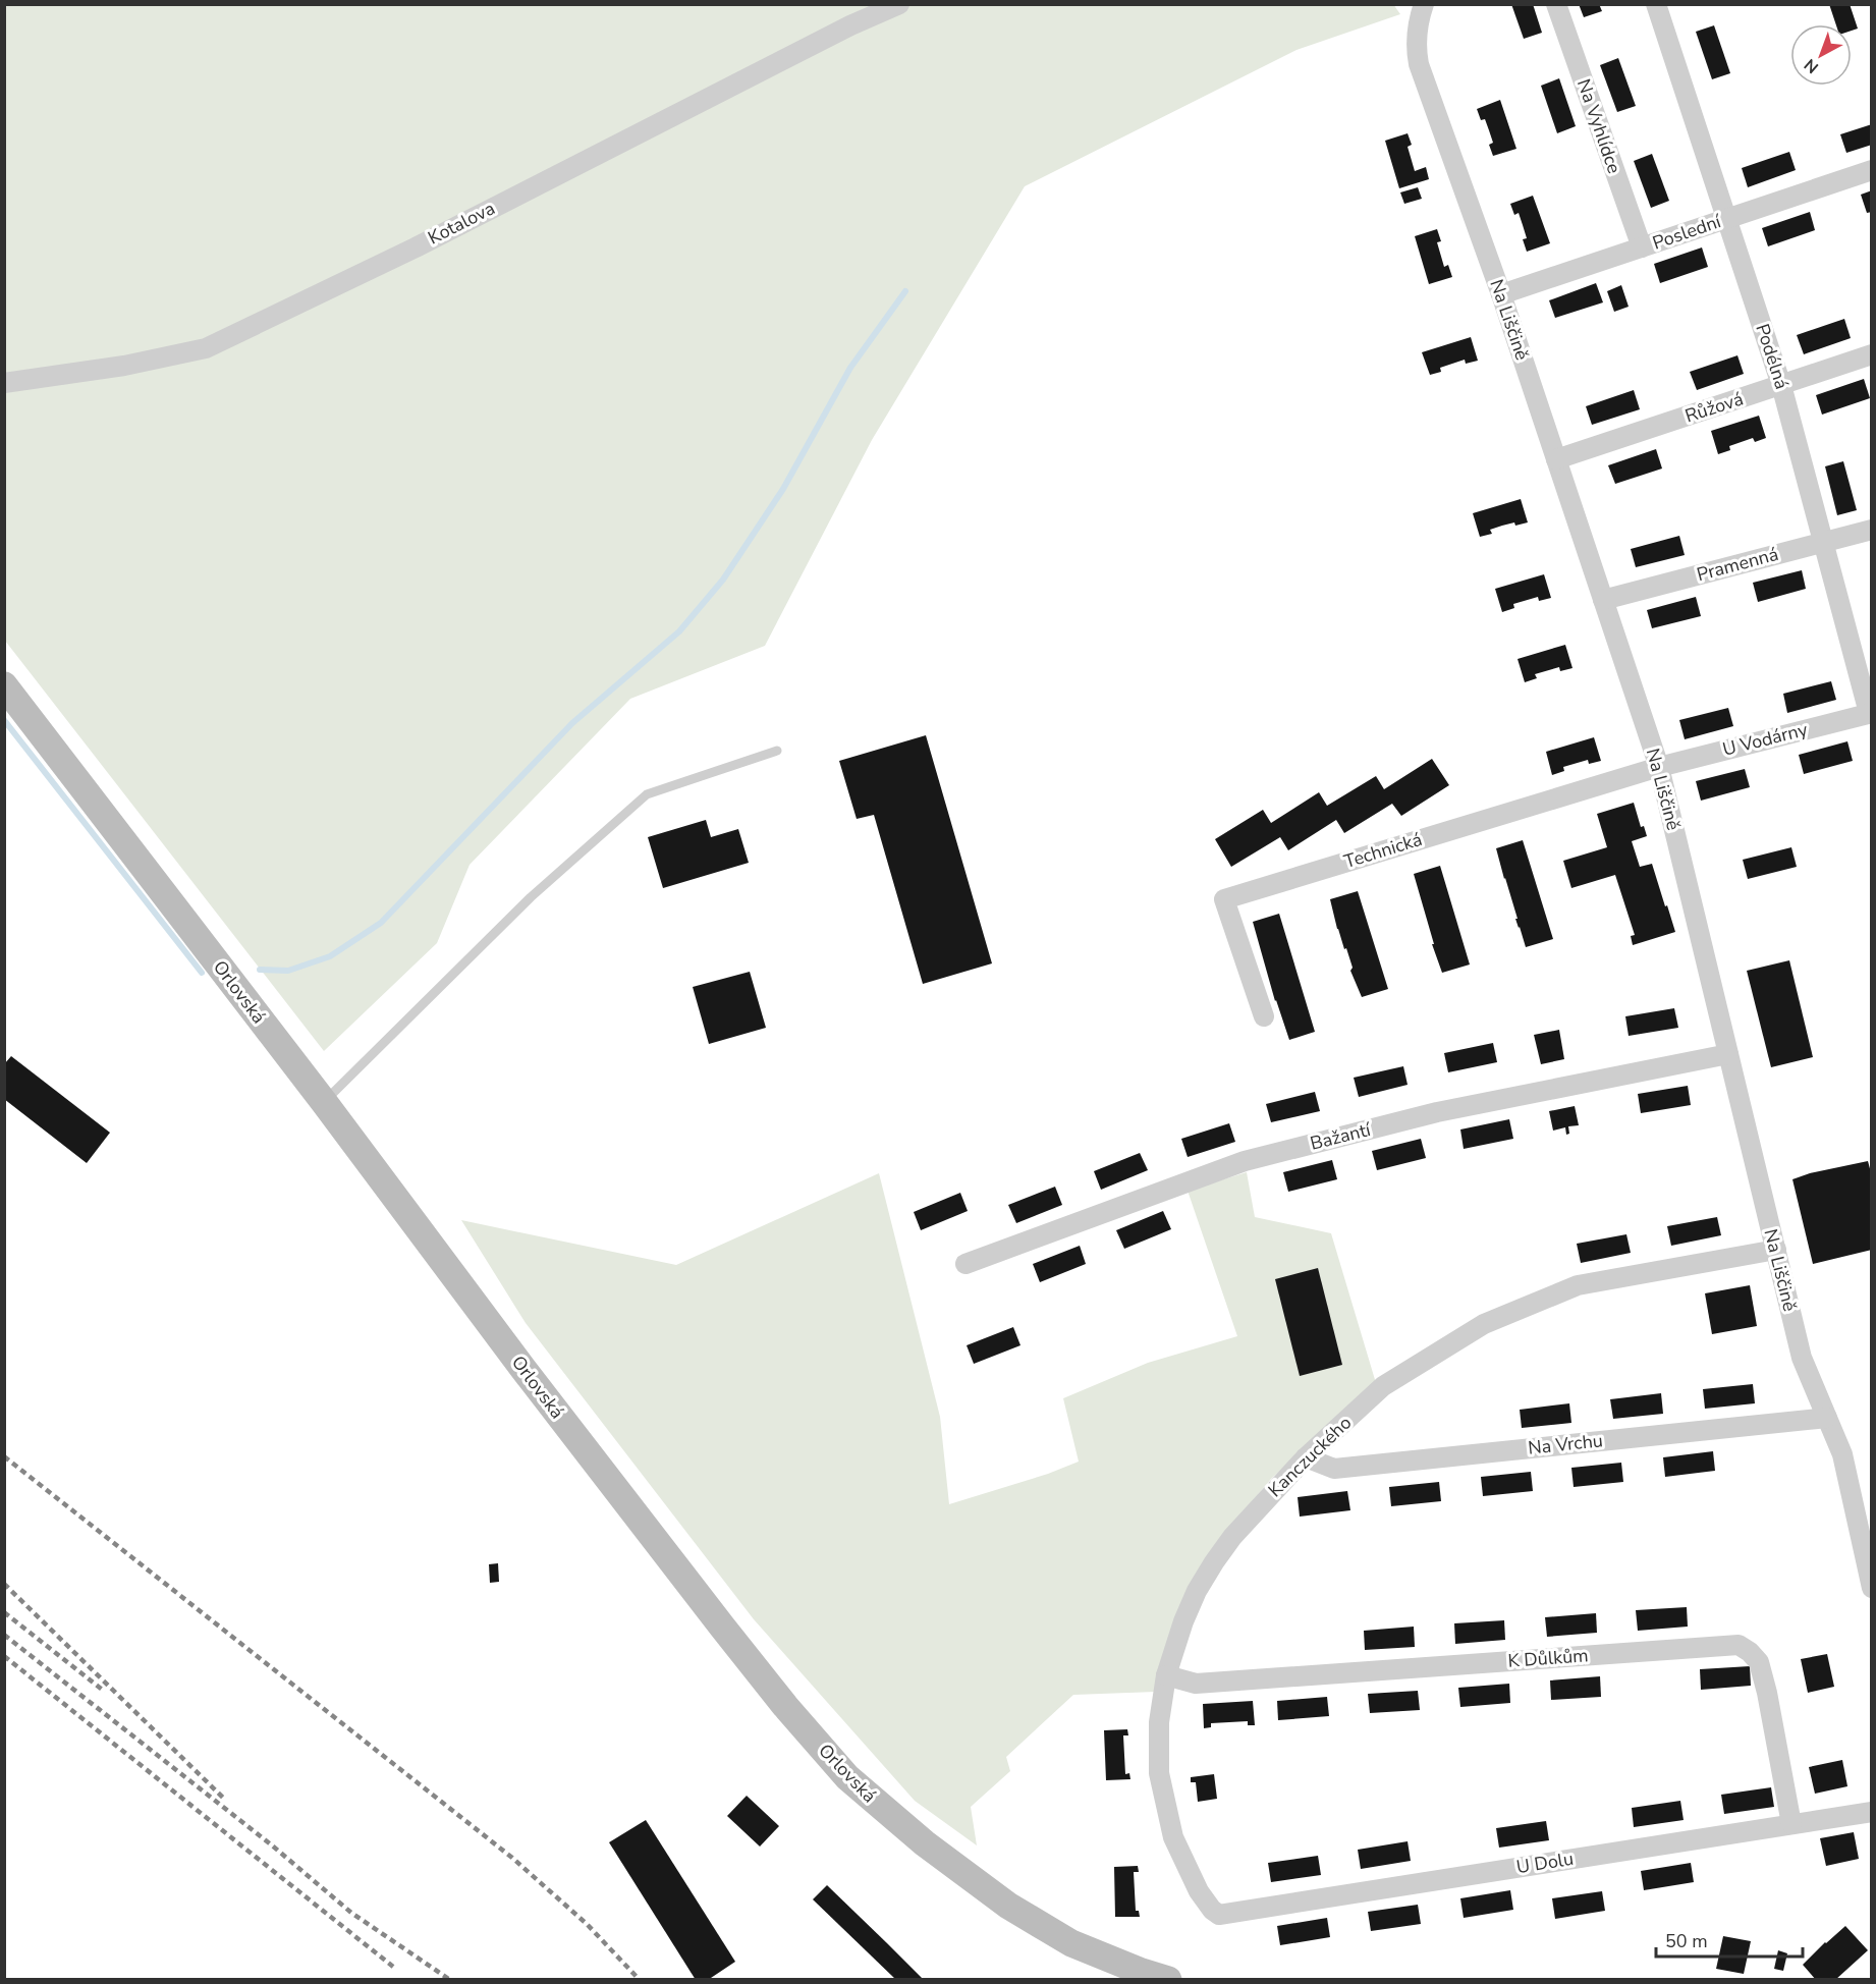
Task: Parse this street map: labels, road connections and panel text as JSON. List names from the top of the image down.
{
  "streets": {
    "main road": ["Orlovská"],
    "street": [
      "Na Vyhlídce",
      "Kotalova",
      "Poslední",
      "Na Liščině",
      "Podélná",
      "Růžová",
      "Pramenná",
      "U Vodárny",
      "Technická",
      "Bažantí",
      "Na Vrchu",
      "Kanczuckého",
      "K Důlkům",
      "U Dolu"
    ]
  },
  "crossings": [
    ["Na Vyhlídce", "Poslední"],
    ["Poslední", "Na Liščině"],
    ["Poslední", "Podélná"],
    ["Na Liščině", "Růžová"],
    ["Na Liščině", "Pramenná"],
    ["Na Liščině", "U Vodárny"],
    ["Na Liščině", "Technická"],
    ["Na Liščině", "Bažantí"],
    ["Na Liščině", "Na Vrchu"],
    ["Na Liščině", "Kanczuckého"],
    ["Podélná", "Růžová"],
    ["Podélná", "Pramenná"],
    ["Podélná", "U Vodárny"],
    ["U Vodárny", "Technická"],
    ["Na Vrchu", "Kanczuckého"],
    ["Kanczuckého", "K Důlkům"],
    ["Kanczuckého", "U Dolu"],
    ["K Důlkům", "U Dolu"]
  ],
  "scale_bar": "50 m",
  "north": "bottom left"
}
